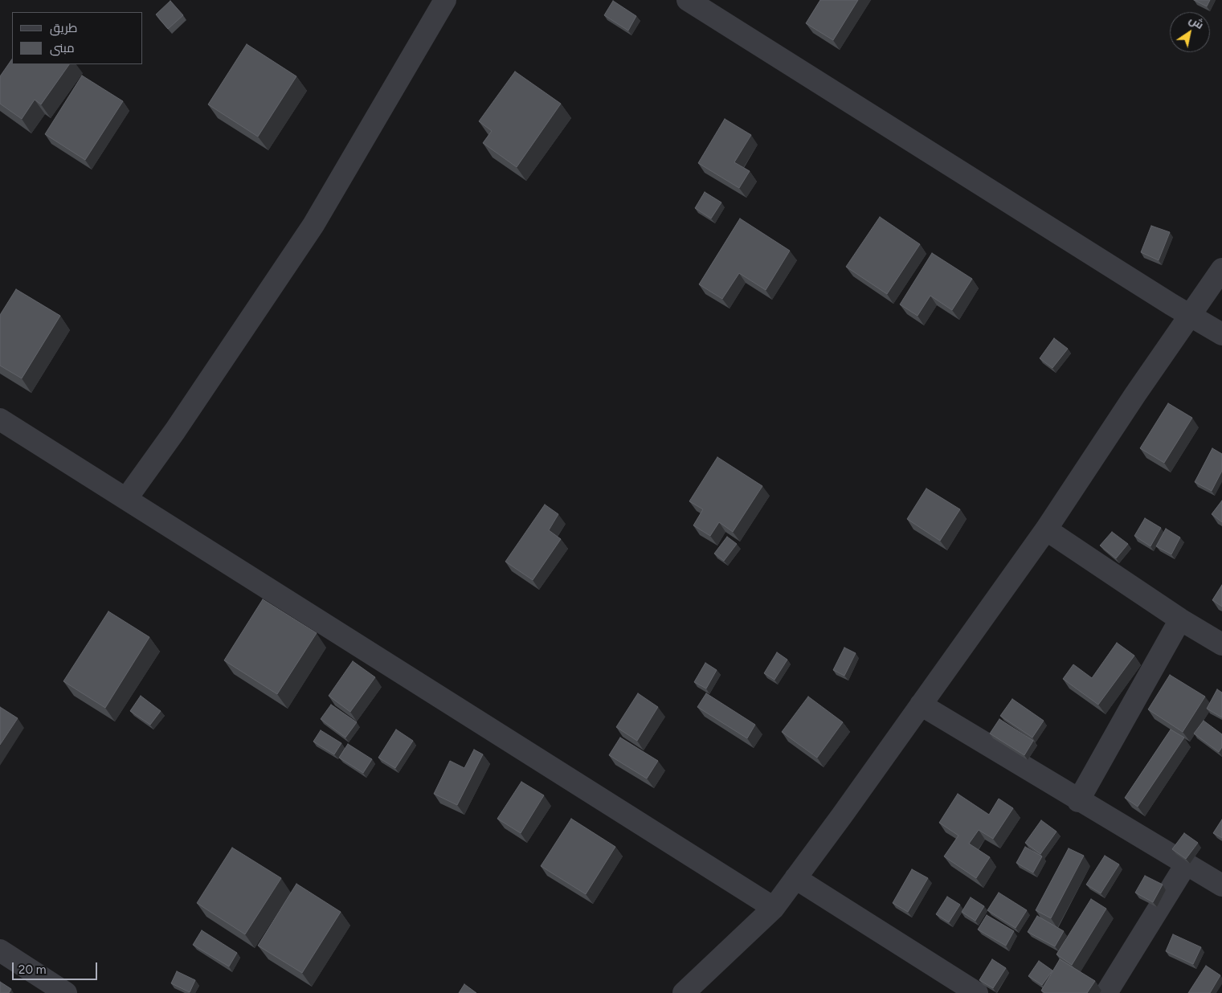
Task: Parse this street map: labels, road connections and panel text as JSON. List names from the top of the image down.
{
  "legend": ["طريق", "مبنى"],
  "scale_bar": "20 m",
  "north": "top right"
}
